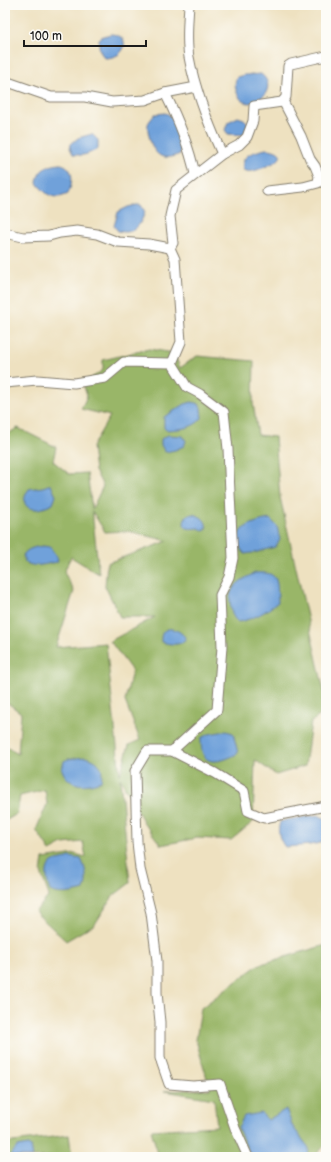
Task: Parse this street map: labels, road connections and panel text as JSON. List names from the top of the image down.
{
  "scale_bar": "100 m"
}
